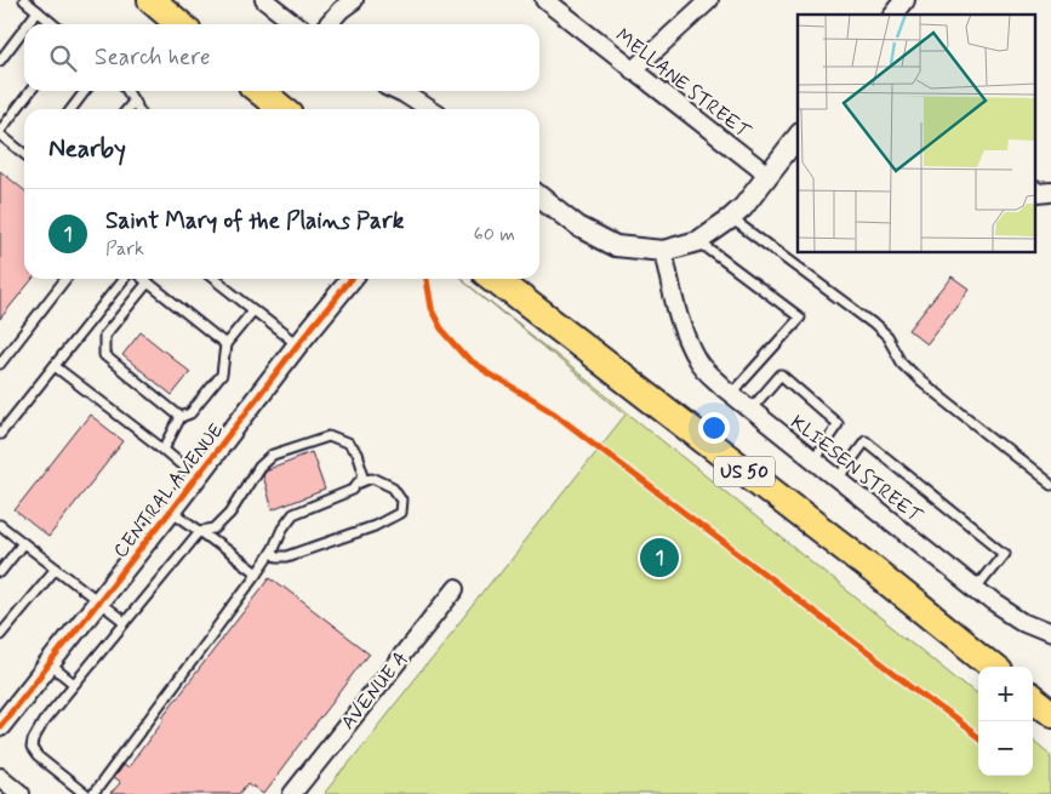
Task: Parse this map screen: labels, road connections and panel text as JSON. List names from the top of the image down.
{
  "streets": {
    "highway": ["US 50"],
    "street": [
      "MELLANE STREET",
      "KLIESEN STREET",
      "CENTRAL AVENUE",
      "AVENUE A"
    ]
  },
  "page": {
    "search": "Search here",
    "heading": "Nearby",
    "list": [
      {
        "mark": "1",
        "name": "Saint Mary of the Plains Park",
        "note": "Park",
        "value": "60 m"
      }
    ],
    "pins": "1",
    "map_buttons": ["+", "−"]
  }
}
